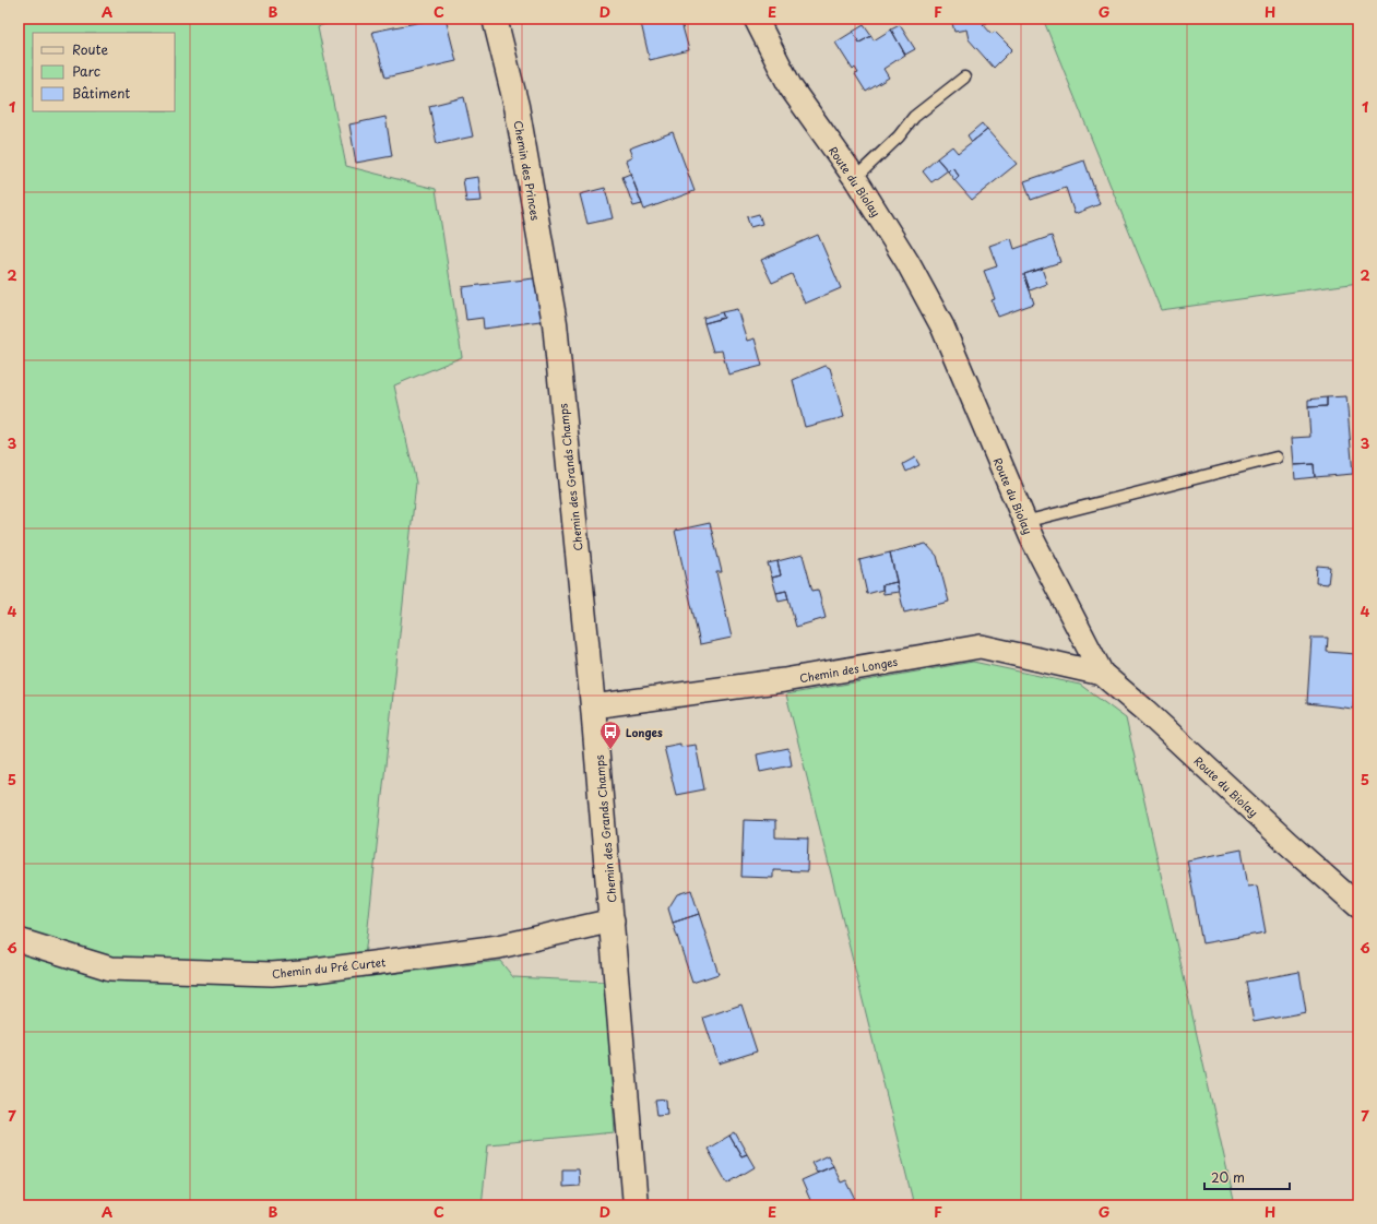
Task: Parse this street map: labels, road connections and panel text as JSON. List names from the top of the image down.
{
  "streets": {
    "street": [
      "Chemin des Princes",
      "Route du Biolay",
      "Chemin des Grands Champs",
      "Chemin des Longes",
      "Chemin du Pré Curtet"
    ]
  },
  "crossings": [
    ["Chemin des Princes", "Chemin des Grands Champs"],
    ["Route du Biolay", "Chemin des Longes"],
    ["Chemin des Grands Champs", "Chemin des Longes"],
    ["Chemin des Grands Champs", "Chemin du Pré Curtet"]
  ],
  "places": {
    "bus stop": ["Longes"]
  },
  "legend": ["Route", "Parc", "Bâtiment"],
  "scale_bar": "20 m",
  "grid": {
    "columns": [
      "A",
      "B",
      "C",
      "D",
      "E",
      "F",
      "G",
      "H"
    ],
    "rows": [
      "1",
      "2",
      "3",
      "4",
      "5",
      "6",
      "7"
    ]
  }
}
